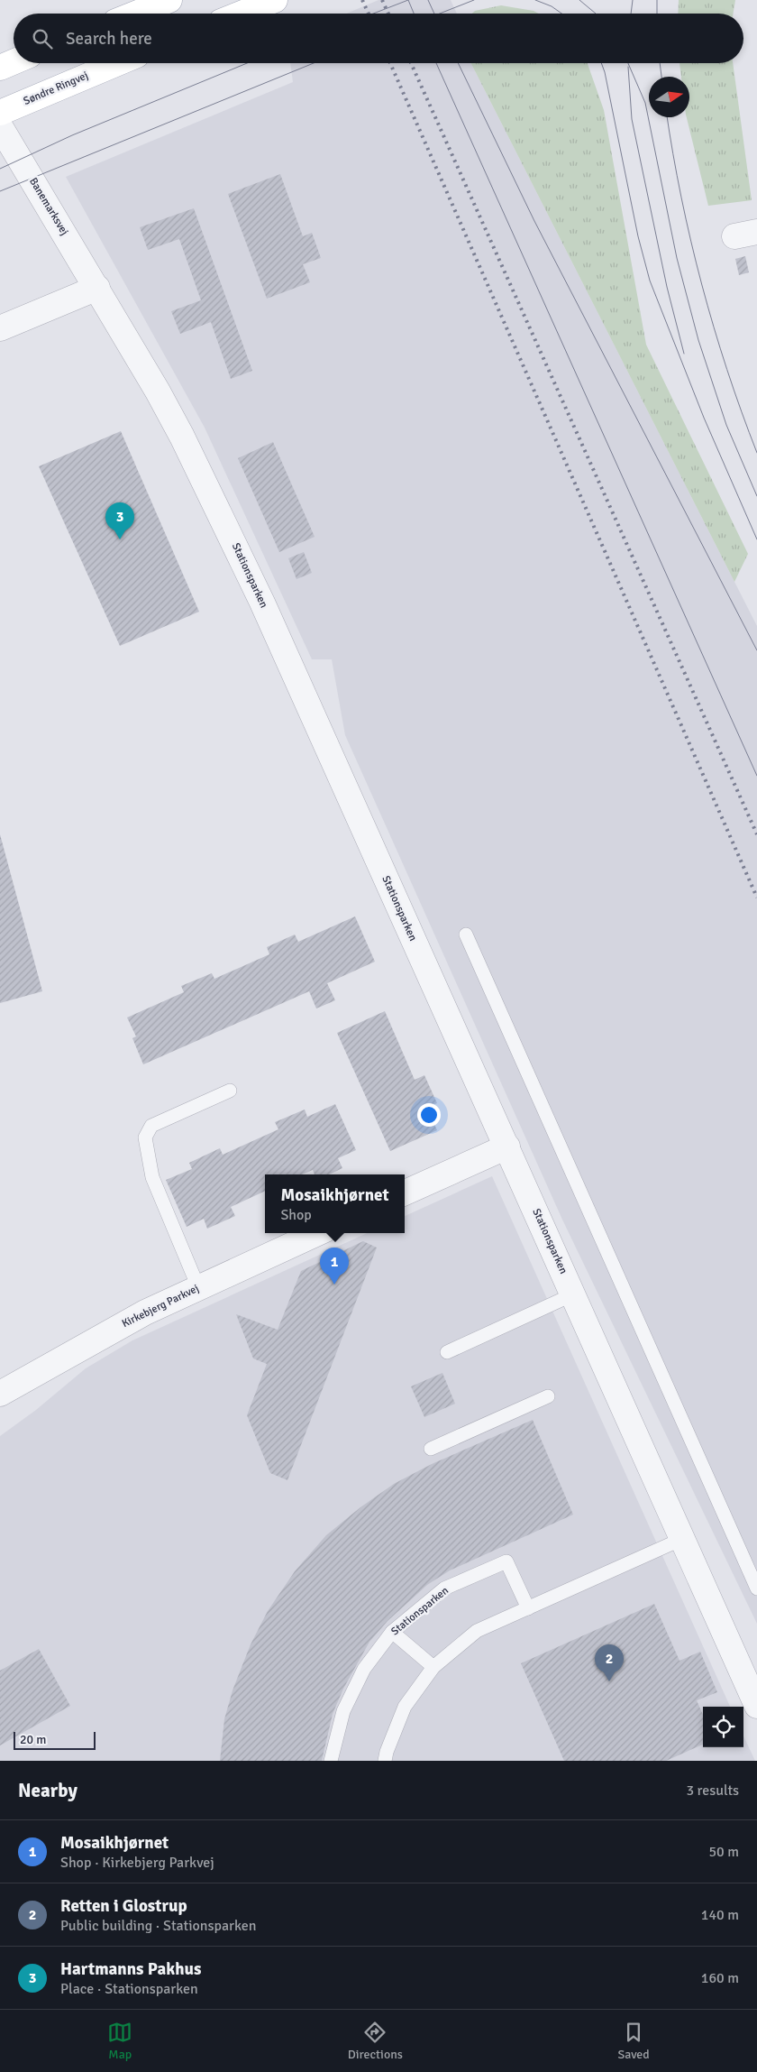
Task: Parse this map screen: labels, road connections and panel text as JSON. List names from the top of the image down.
{
  "streets": {
    "main road": ["Søndre Ringvej"],
    "street": ["Banemarksvej", "Stationsparken", "Kirkebjerg Parkvej"]
  },
  "crossings": [
    ["Banemarksvej", "Stationsparken"]
  ],
  "scale_bar": "20 m",
  "north": "right",
  "page": {
    "search": "Search here",
    "pins": ["3", "1", "2"],
    "popup": ["Mosaikhjørnet", "Shop"],
    "scale": "20 m",
    "heading": ["Nearby", "3 results"],
    "list": [
      {
        "mark": "1",
        "name": "Mosaikhjørnet",
        "note": "Shop · Kirkebjerg Parkvej",
        "value": "50 m"
      },
      {
        "mark": "2",
        "name": "Retten i Glostrup",
        "note": "Public building · Stationsparken",
        "value": "140 m"
      },
      {
        "mark": "3",
        "name": "Hartmanns Pakhus",
        "note": "Place · Stationsparken",
        "value": "160 m"
      }
    ],
    "nav": ["Map", "Directions", "Saved"]
  }
}
